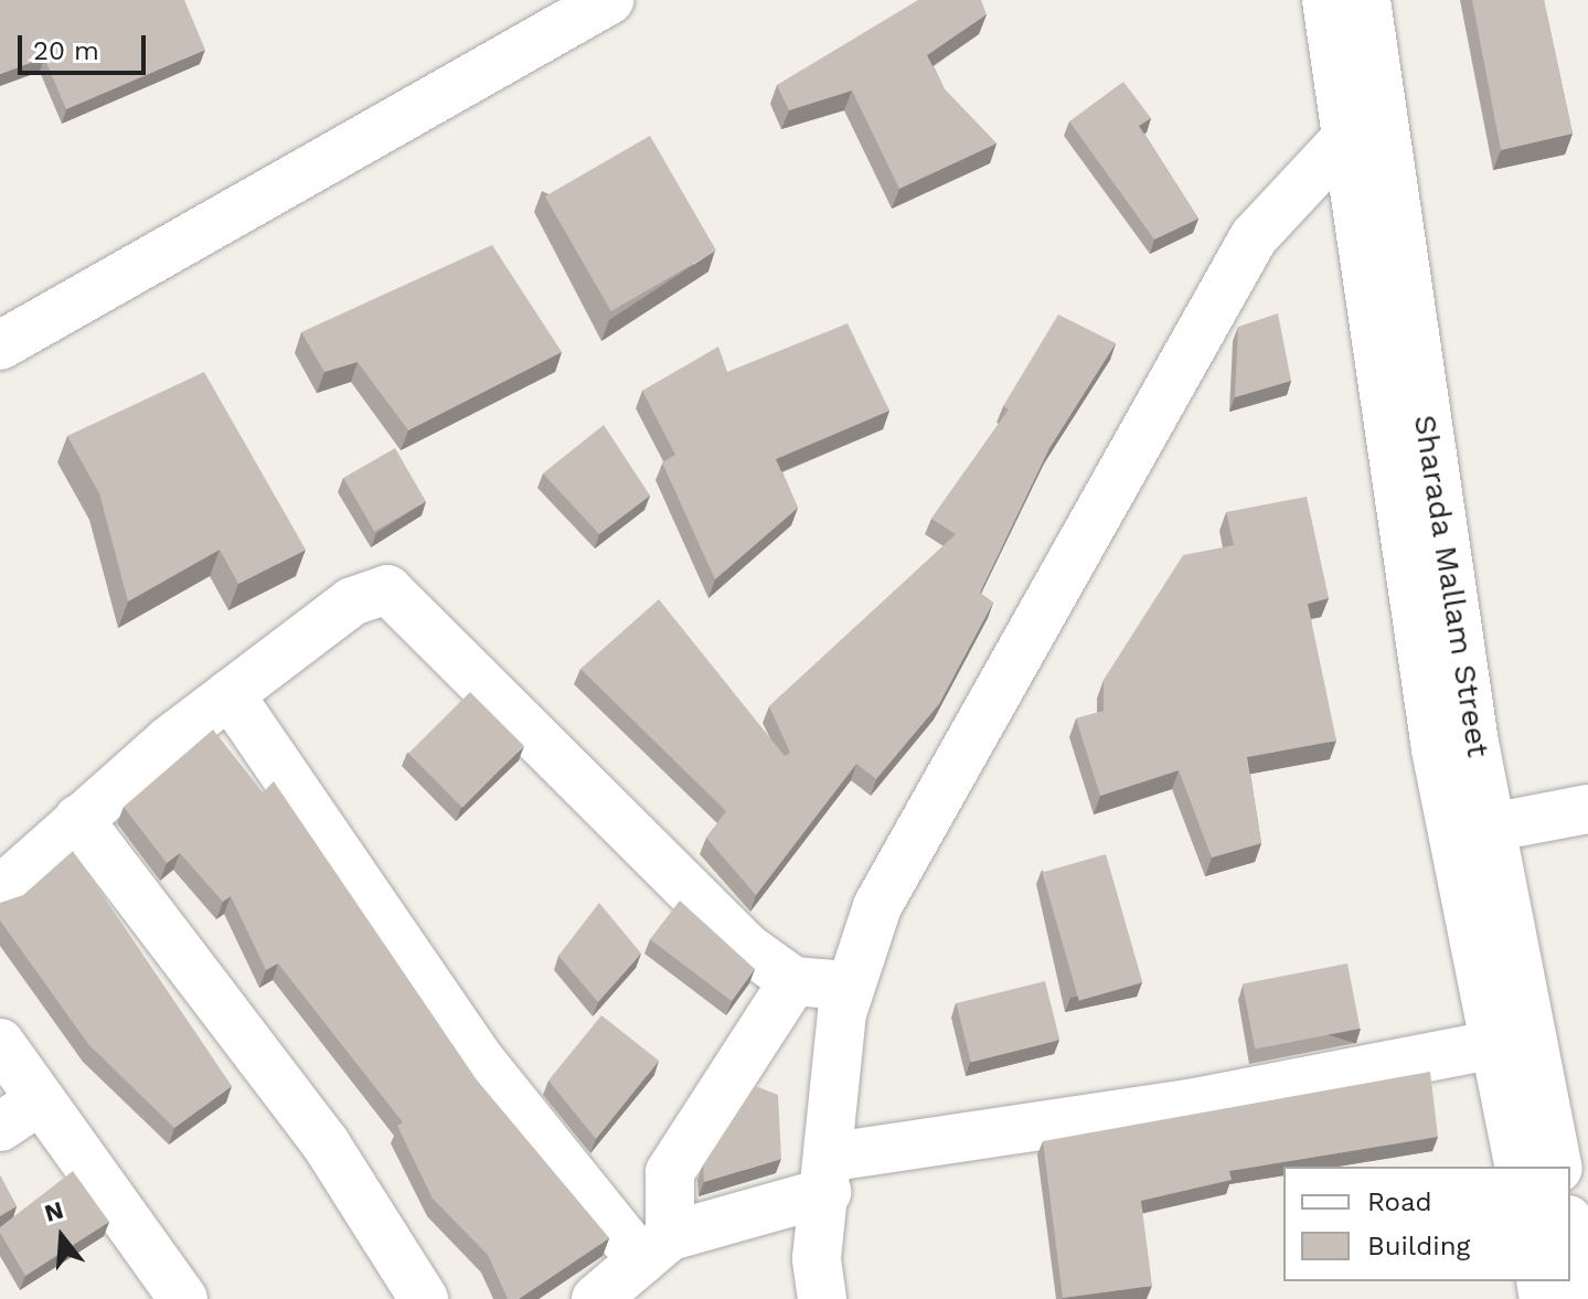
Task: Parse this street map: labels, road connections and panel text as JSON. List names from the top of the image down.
{
  "streets": {
    "street": ["Sharada Mallam Street"]
  },
  "legend": ["Road", "Building"],
  "scale_bar": "20 m",
  "north": "top"
}
